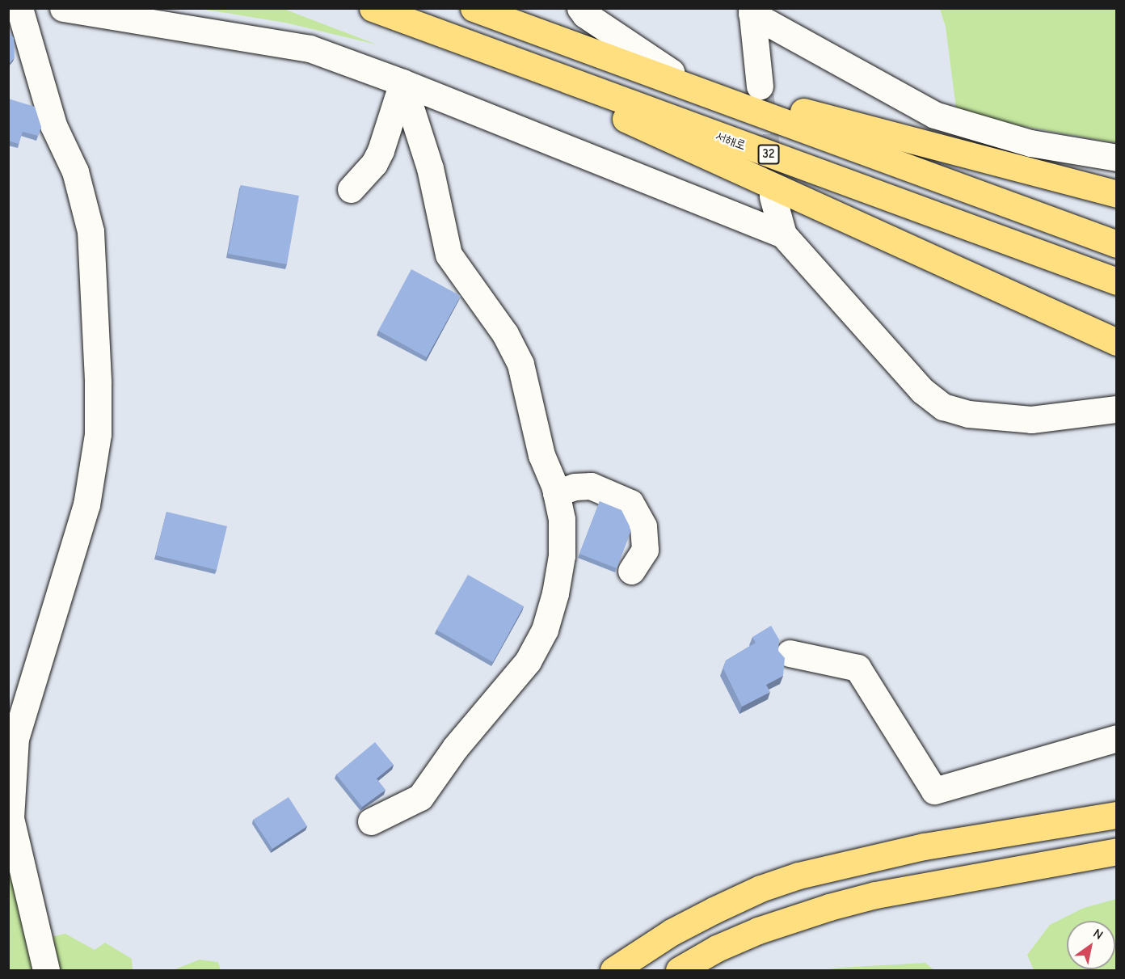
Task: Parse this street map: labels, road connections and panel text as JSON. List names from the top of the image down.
{
  "streets": {
    "highway": ["서해로", "32"]
  },
  "north": "top right"
}
